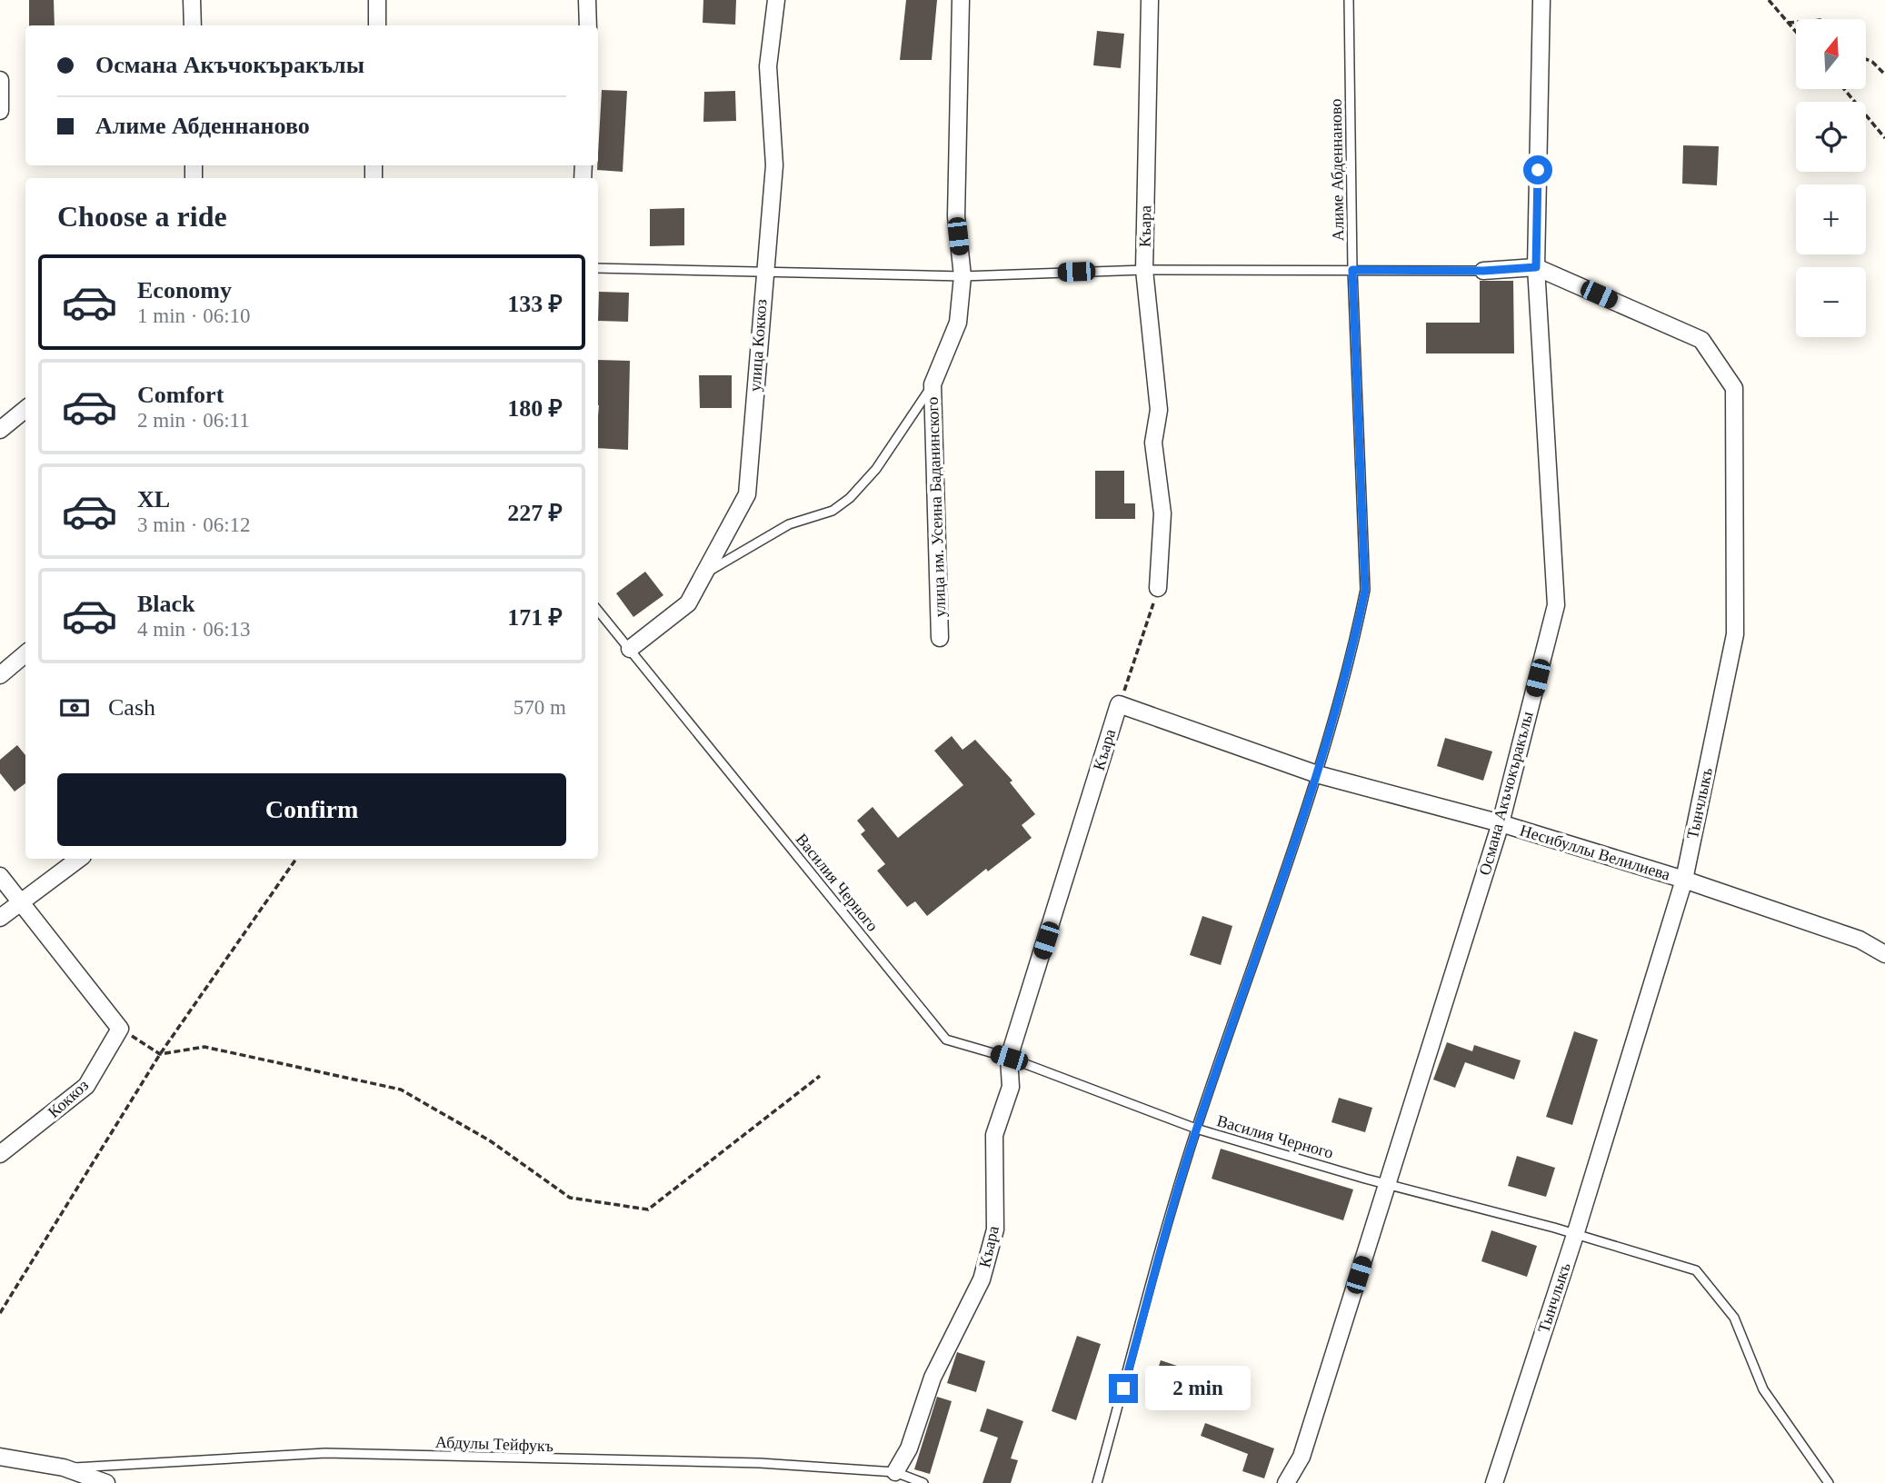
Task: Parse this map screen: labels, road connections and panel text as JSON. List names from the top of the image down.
{
  "streets": {
    "street": [
      "Къара",
      "улица Коккоз",
      "улица им. Усеина Баданинского",
      "Османа Акъчокъракълы",
      "Тынчлыкъ",
      "Несибуллы Велилиева",
      "Коккоз"
    ],
    "lane": ["Алиме Абденнаново", "Василия Черного", "Абдулы Тейфукъ"]
  },
  "crossings": [
    ["Алиме Абденнаново", "Несибуллы Велилиева"],
    ["Алиме Абденнаново", "Василия Черного"],
    ["Къара", "Несибуллы Велилиева"],
    ["Къара", "Василия Черного"],
    ["Къара", "Абдулы Тейфукъ"],
    ["улица Коккоз", "Василия Черного"],
    ["Османа Акъчокъракълы", "Тынчлыкъ"],
    ["Османа Акъчокъракълы", "Несибуллы Велилиева"],
    ["Османа Акъчокъракълы", "Василия Черного"],
    ["Тынчлыкъ", "Несибуллы Велилиева"],
    ["Тынчлыкъ", "Василия Черного"]
  ],
  "north": "top",
  "page": {
    "map_buttons": ["+", "−"],
    "banner": ["Османа Акъчокъракълы", "Алиме Абденнаново"],
    "heading": "Choose a ride",
    "list": [
      {
        "name": "Economy",
        "note": "1 min · 06:10",
        "value": "133 ₽"
      },
      {
        "name": "Comfort",
        "note": "2 min · 06:11",
        "value": "180 ₽"
      },
      {
        "name": "XL",
        "note": "3 min · 06:12",
        "value": "227 ₽"
      },
      {
        "name": "Black",
        "note": "4 min · 06:13",
        "value": "171 ₽"
      }
    ],
    "pay": ["Cash", "570 m"],
    "buttons": "Confirm",
    "bubble": "2 min"
  }
}
